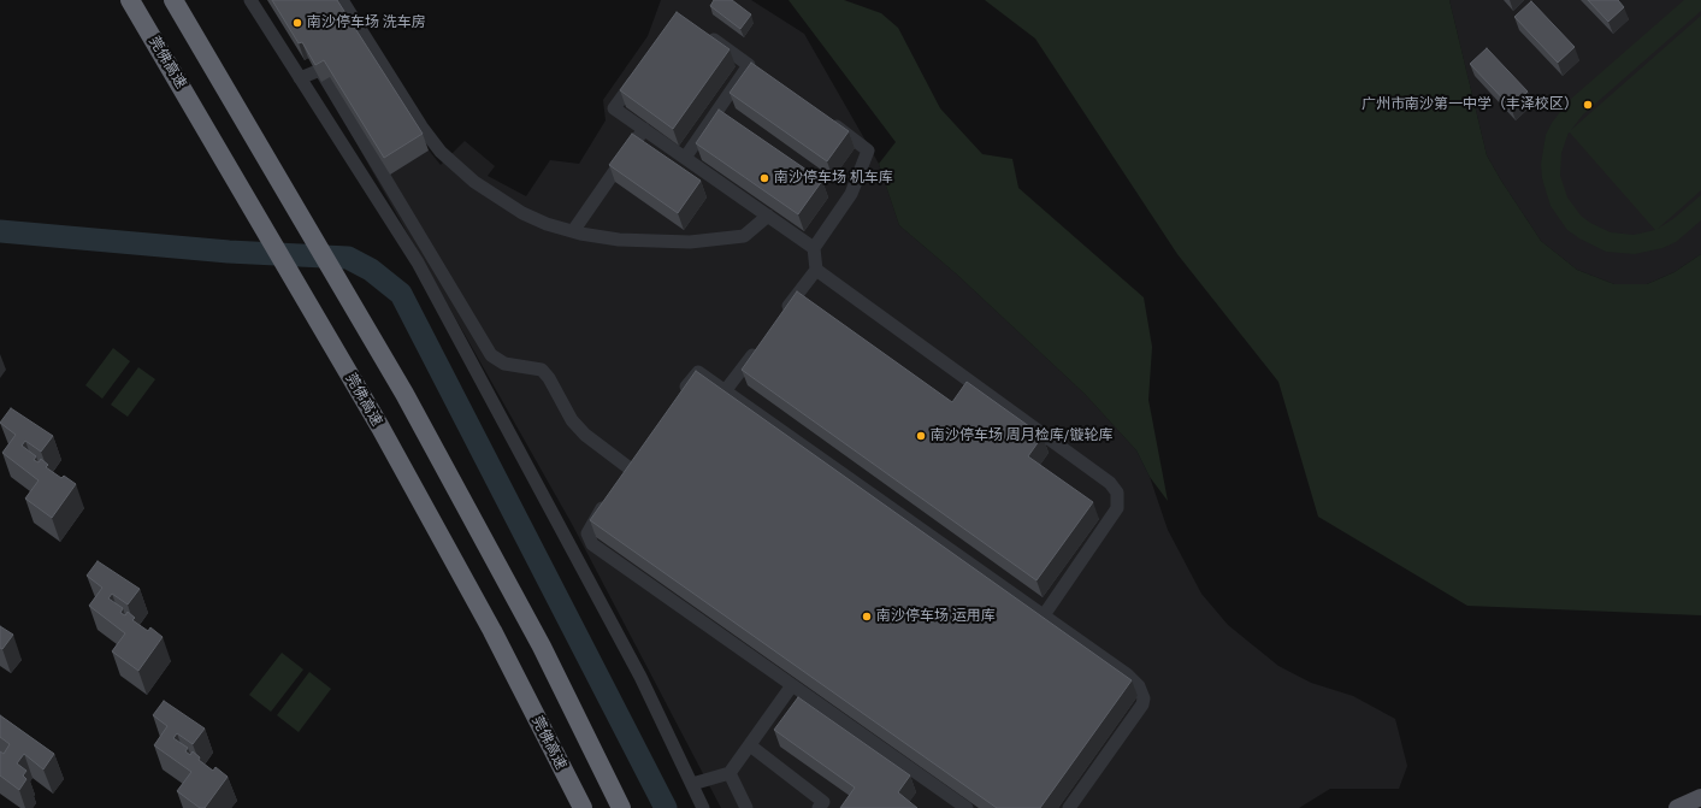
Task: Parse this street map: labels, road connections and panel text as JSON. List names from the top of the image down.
{
  "streets": {
    "highway": ["莞佛高速"]
  },
  "places": [
    "南沙停车场 洗车房",
    "广州市南沙第一中学（丰泽校区）",
    "南沙停车场 机车库",
    "南沙停车场 周月检库/镟轮库",
    "南沙停车场 运用库"
  ]
}
